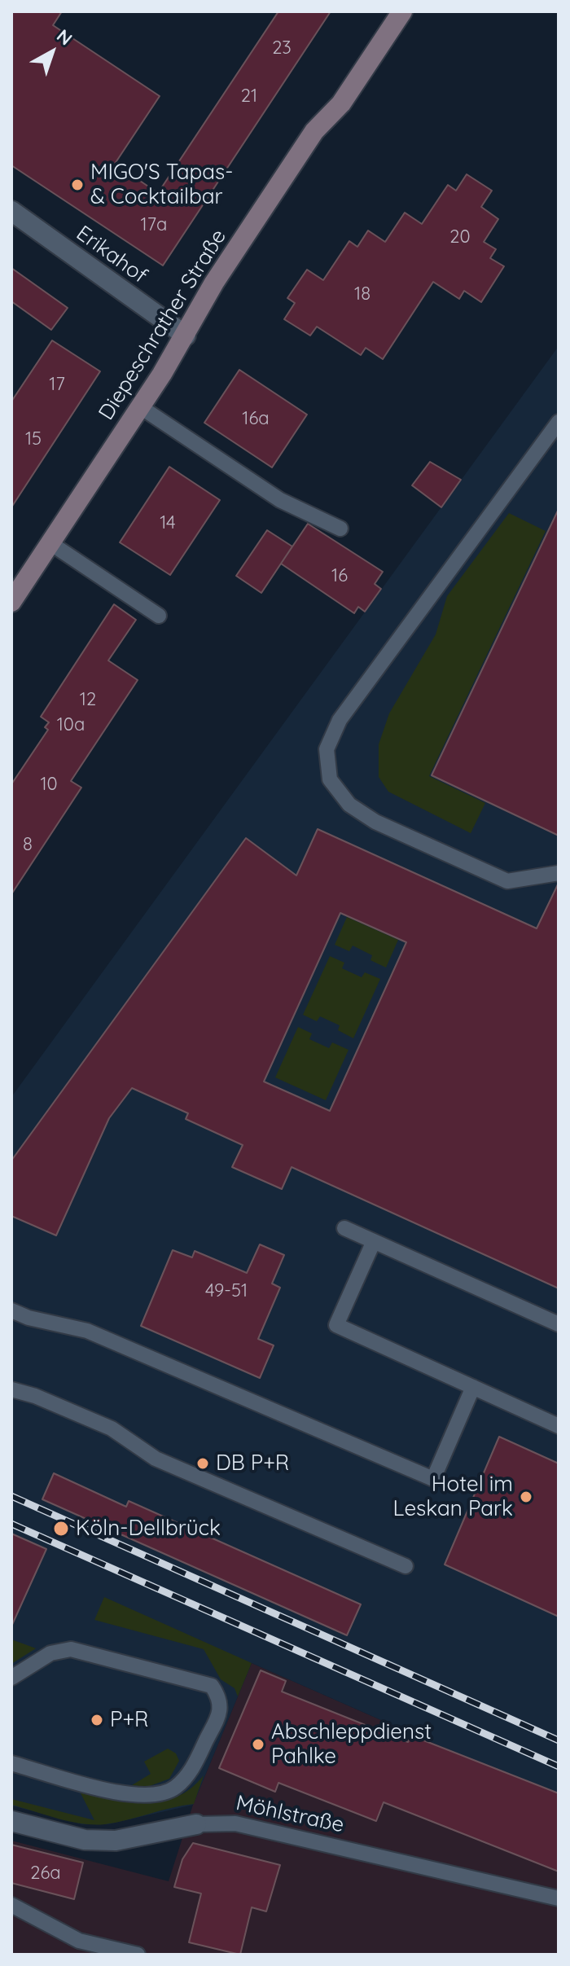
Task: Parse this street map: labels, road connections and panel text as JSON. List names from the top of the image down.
{
  "streets": {
    "street": ["Erikahof", "Diepeschrather Straße", "Möhlstraße"]
  },
  "crossings": [
    ["Erikahof", "Diepeschrather Straße"]
  ],
  "places": [
    "MIGO'S Tapas- & Cocktailbar",
    "DB P+R",
    "Hotel im Leskan Park",
    "Köln-Dellbrück",
    "P+R",
    "Abschleppdienst Pahlke"
  ],
  "house_numbers": [
    "23",
    "21",
    "17a",
    "20",
    "18",
    "17",
    "16a",
    "15",
    "14",
    "16",
    "12",
    "10a",
    "10",
    "8",
    "49-51",
    "26a"
  ],
  "north": "top right"
}
